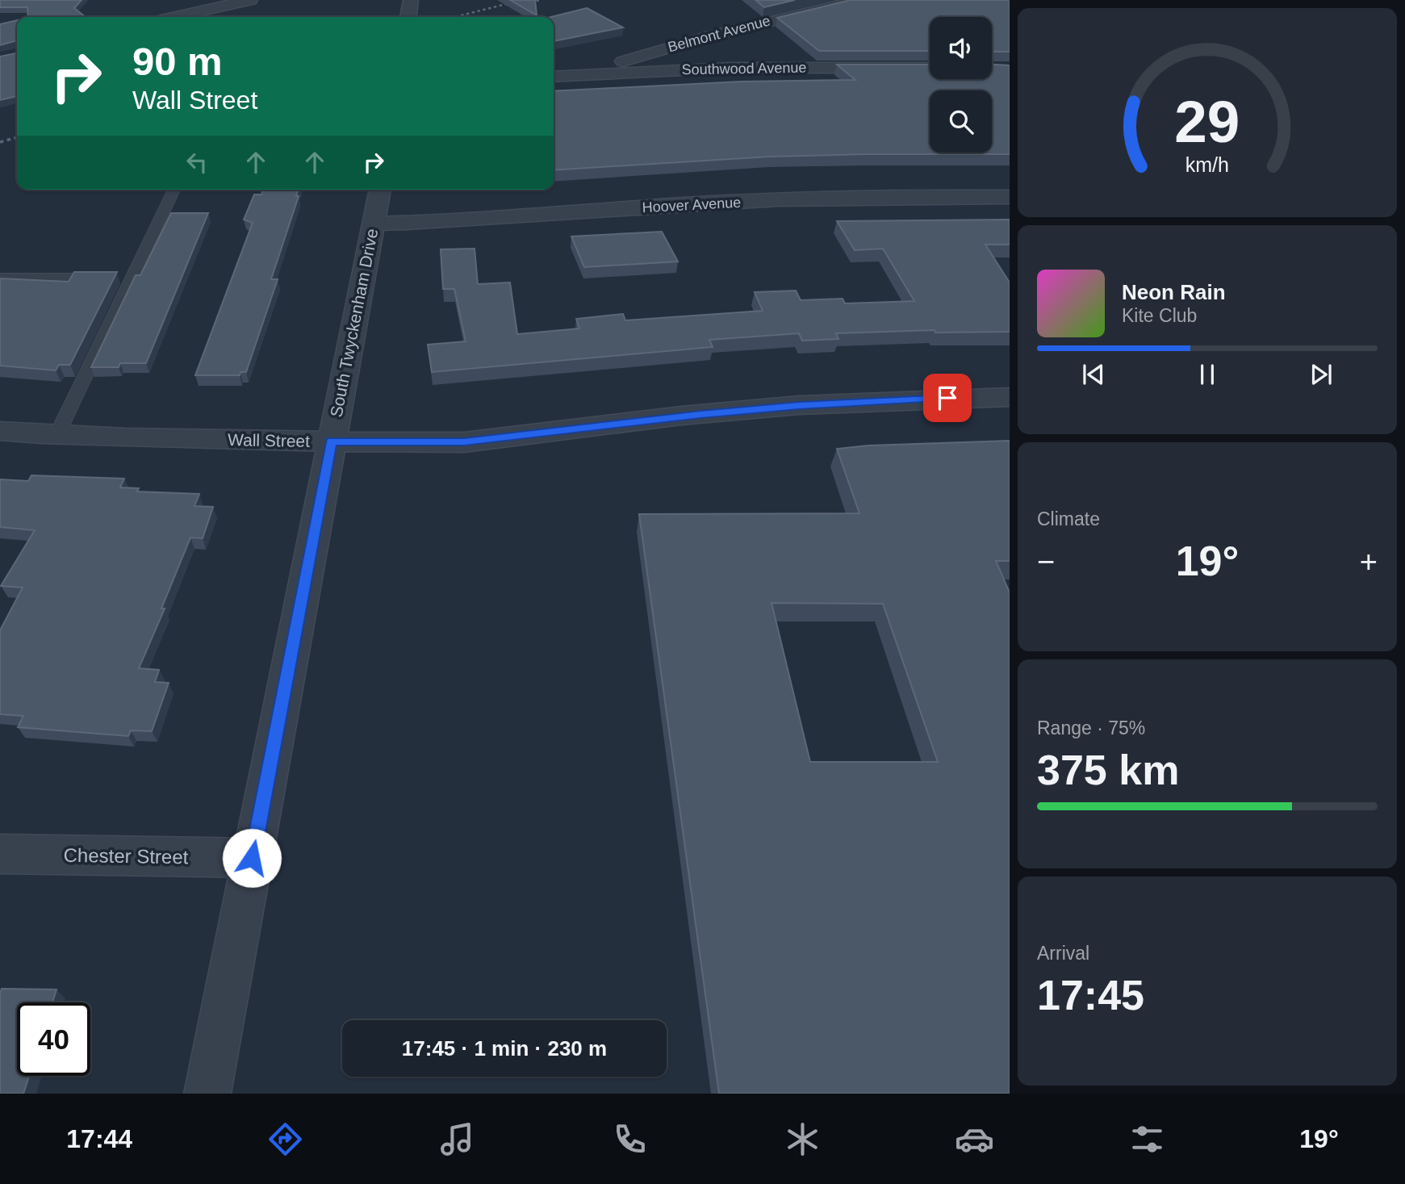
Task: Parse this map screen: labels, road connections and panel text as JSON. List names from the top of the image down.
{
  "streets": {
    "street": [
      "Belmont Avenue",
      "Southwood Avenue",
      "Hoover Avenue",
      "South Twyckenham Drive",
      "Wall Street",
      "Chester Street"
    ]
  },
  "crossings": [
    ["Belmont Avenue", "Southwood Avenue"],
    ["Hoover Avenue", "South Twyckenham Drive"],
    ["South Twyckenham Drive", "Wall Street"],
    ["South Twyckenham Drive", "Chester Street"]
  ],
  "page": {
    "turn": ["90 m", "Wall Street"],
    "song": ["Neon Rain", "Kite Club"],
    "tile": [
      "Climate",
      ["Range · 75%", "375 km"],
      ["Arrival", "17:45"]
    ],
    "heat": ["−", "19°", "+"],
    "limit": "40",
    "trip": "17:45 · 1 min · 230 m",
    "tabs": ["17:44", "19°"],
    "gauge": ["29", "km/h"]
  }
}
